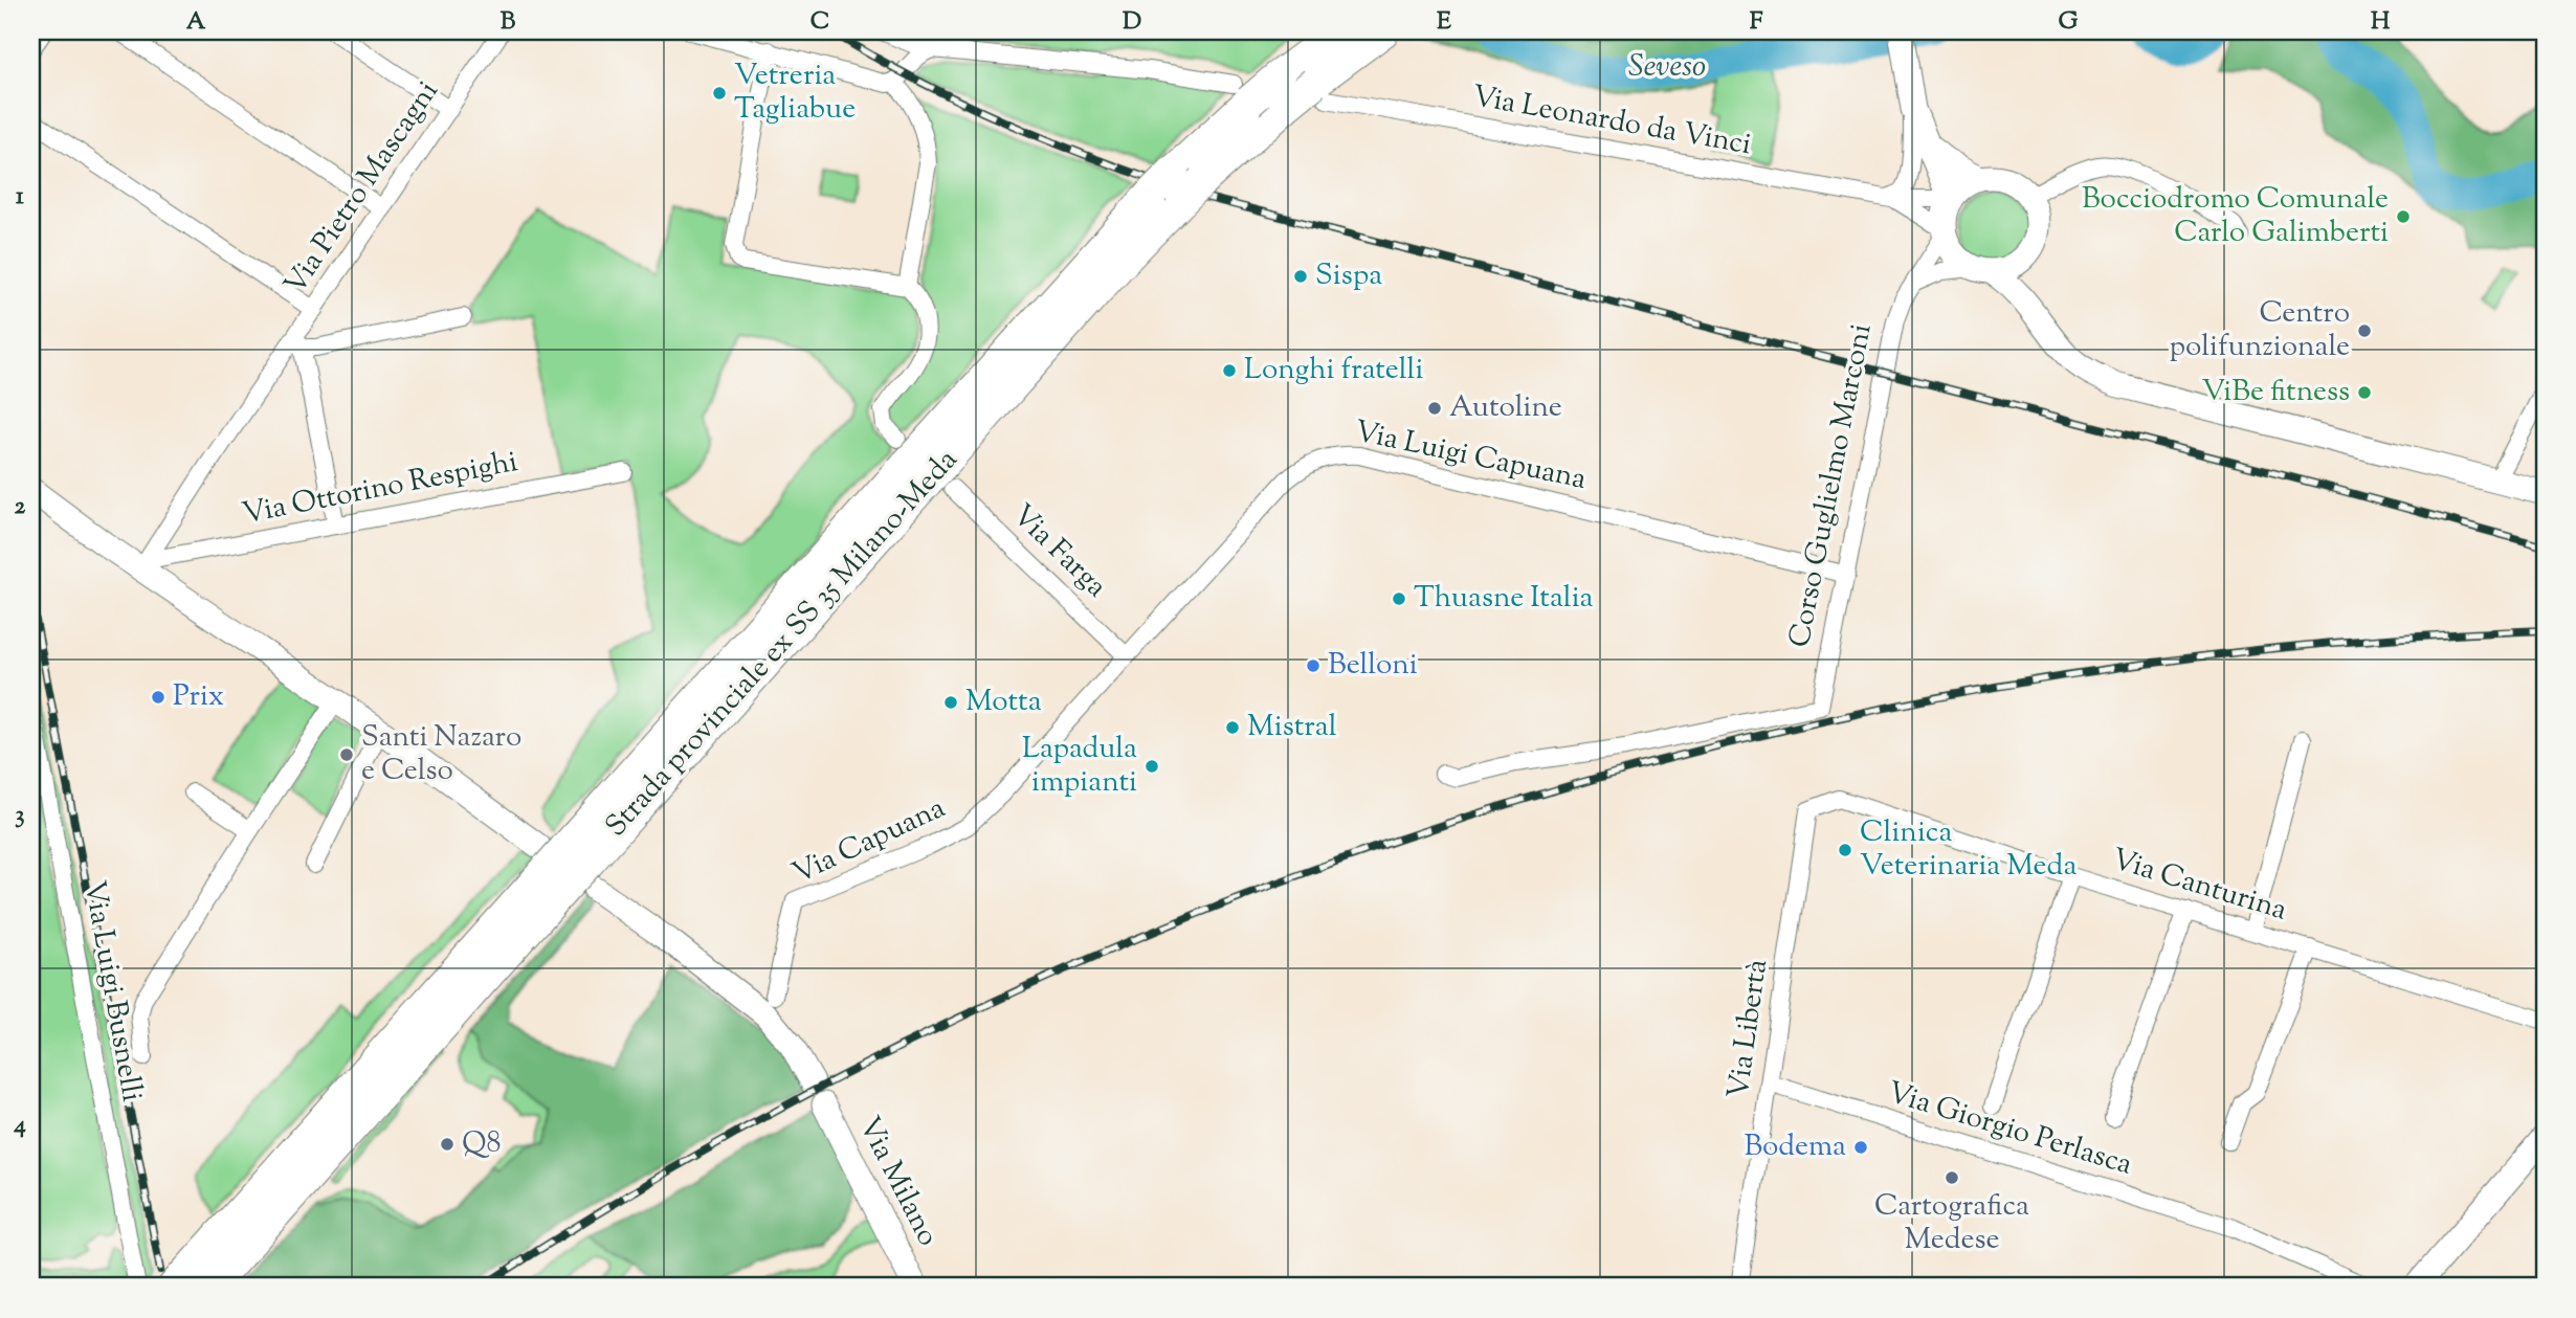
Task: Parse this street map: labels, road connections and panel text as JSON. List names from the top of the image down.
{
  "streets": {
    "highway": ["Strada provinciale ex SS 35 Milano-Meda"],
    "street": [
      "Via Leonardo da Vinci",
      "Via Pietro Mascagni",
      "Via Luigi Capuana",
      "Corso Guglielmo Marconi",
      "Via Ottorino Respighi",
      "Via Farga",
      "Via Capuana",
      "Via Canturina",
      "Via Luigi Busnelli",
      "Via Libertà",
      "Via Giorgio Perlasca",
      "Via Milano"
    ]
  },
  "crossings": [
    ["Via Leonardo da Vinci", "Strada provinciale ex SS 35 Milano-Meda"],
    ["Via Pietro Mascagni", "Via Ottorino Respighi"],
    ["Via Luigi Capuana", "Corso Guglielmo Marconi"],
    ["Via Luigi Capuana", "Via Farga"],
    ["Via Luigi Capuana", "Via Capuana"],
    ["Via Farga", "Strada provinciale ex SS 35 Milano-Meda"],
    ["Via Canturina", "Via Libertà"],
    ["Via Libertà", "Via Giorgio Perlasca"]
  ],
  "water": ["Seveso"],
  "places": [
    "Vetreria Tagliabue",
    "Bocciodromo Comunale Carlo Galimberti",
    "Sispa",
    "Centro polifunzionale",
    "Longhi fratelli",
    "ViBe fitness",
    "Autoline",
    "Thuasne Italia",
    "Belloni",
    "Prix",
    "Motta",
    "Mistral",
    "Santi Nazaro e Celso",
    "Lapadula impianti",
    "Clinica Veterinaria Meda",
    "Q8",
    "Bodema",
    "Cartografica Medese"
  ],
  "grid": {
    "columns": [
      "A",
      "B",
      "C",
      "D",
      "E",
      "F",
      "G",
      "H"
    ],
    "rows": [
      "1",
      "2",
      "3",
      "4"
    ]
  }
}
